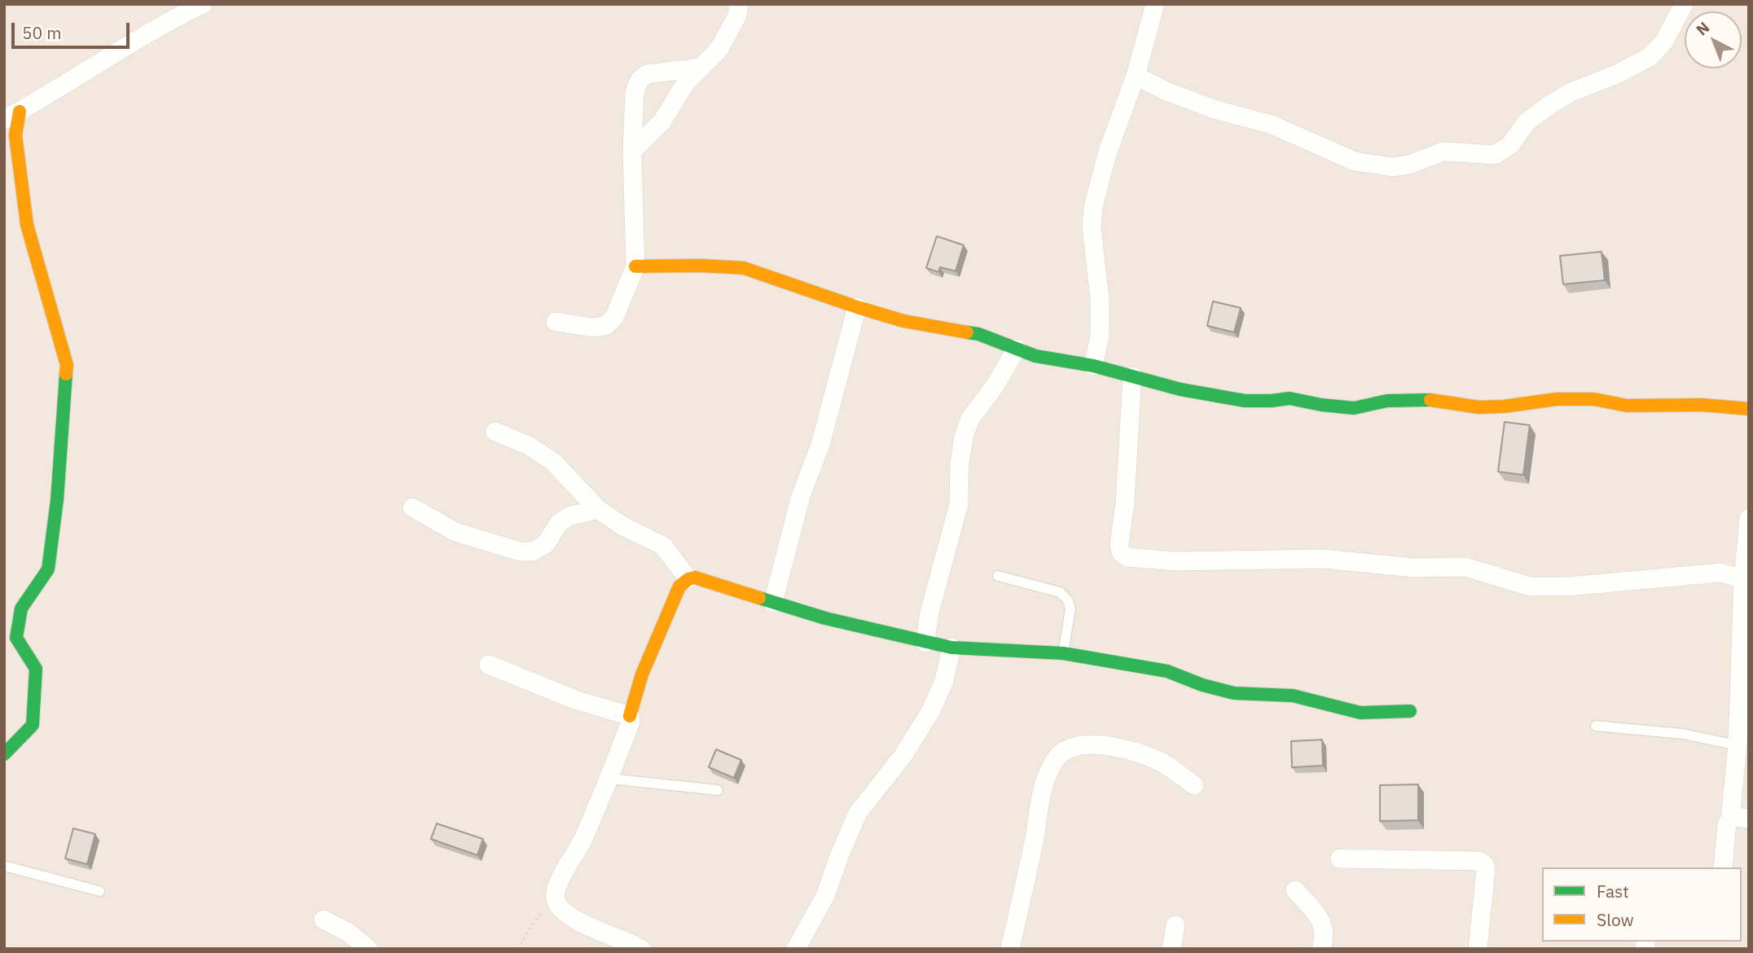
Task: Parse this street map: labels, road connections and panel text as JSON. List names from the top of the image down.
{
  "legend": ["Fast", "Slow"],
  "scale_bar": "50 m",
  "north": "top left"
}
